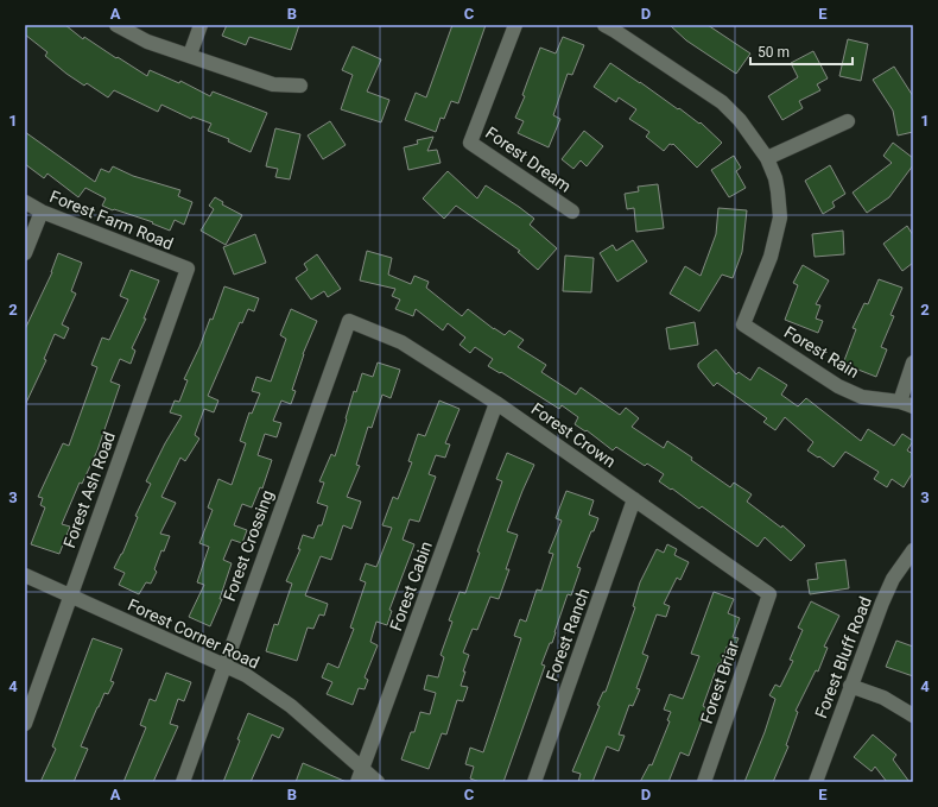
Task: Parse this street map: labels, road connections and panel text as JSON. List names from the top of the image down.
{
  "streets": {
    "street": [
      "Forest Dream",
      "Forest Farm Road",
      "Forest Rain",
      "Forest Crown",
      "Forest Ash Road",
      "Forest Crossing",
      "Forest Cabin",
      "Forest Corner Road",
      "Forest Ranch",
      "Forest Bluff Road",
      "Forest Briar"
    ]
  },
  "crossings": [
    ["Forest Farm Road", "Forest Ash Road"],
    ["Forest Crown", "Forest Crossing"],
    ["Forest Crown", "Forest Cabin"],
    ["Forest Crown", "Forest Ranch"],
    ["Forest Crown", "Forest Briar"],
    ["Forest Ash Road", "Forest Corner Road"],
    ["Forest Crossing", "Forest Corner Road"],
    ["Forest Cabin", "Forest Corner Road"]
  ],
  "scale_bar": "50 m",
  "grid": {
    "columns": [
      "A",
      "B",
      "C",
      "D",
      "E"
    ],
    "rows": [
      "1",
      "2",
      "3",
      "4"
    ]
  }
}
